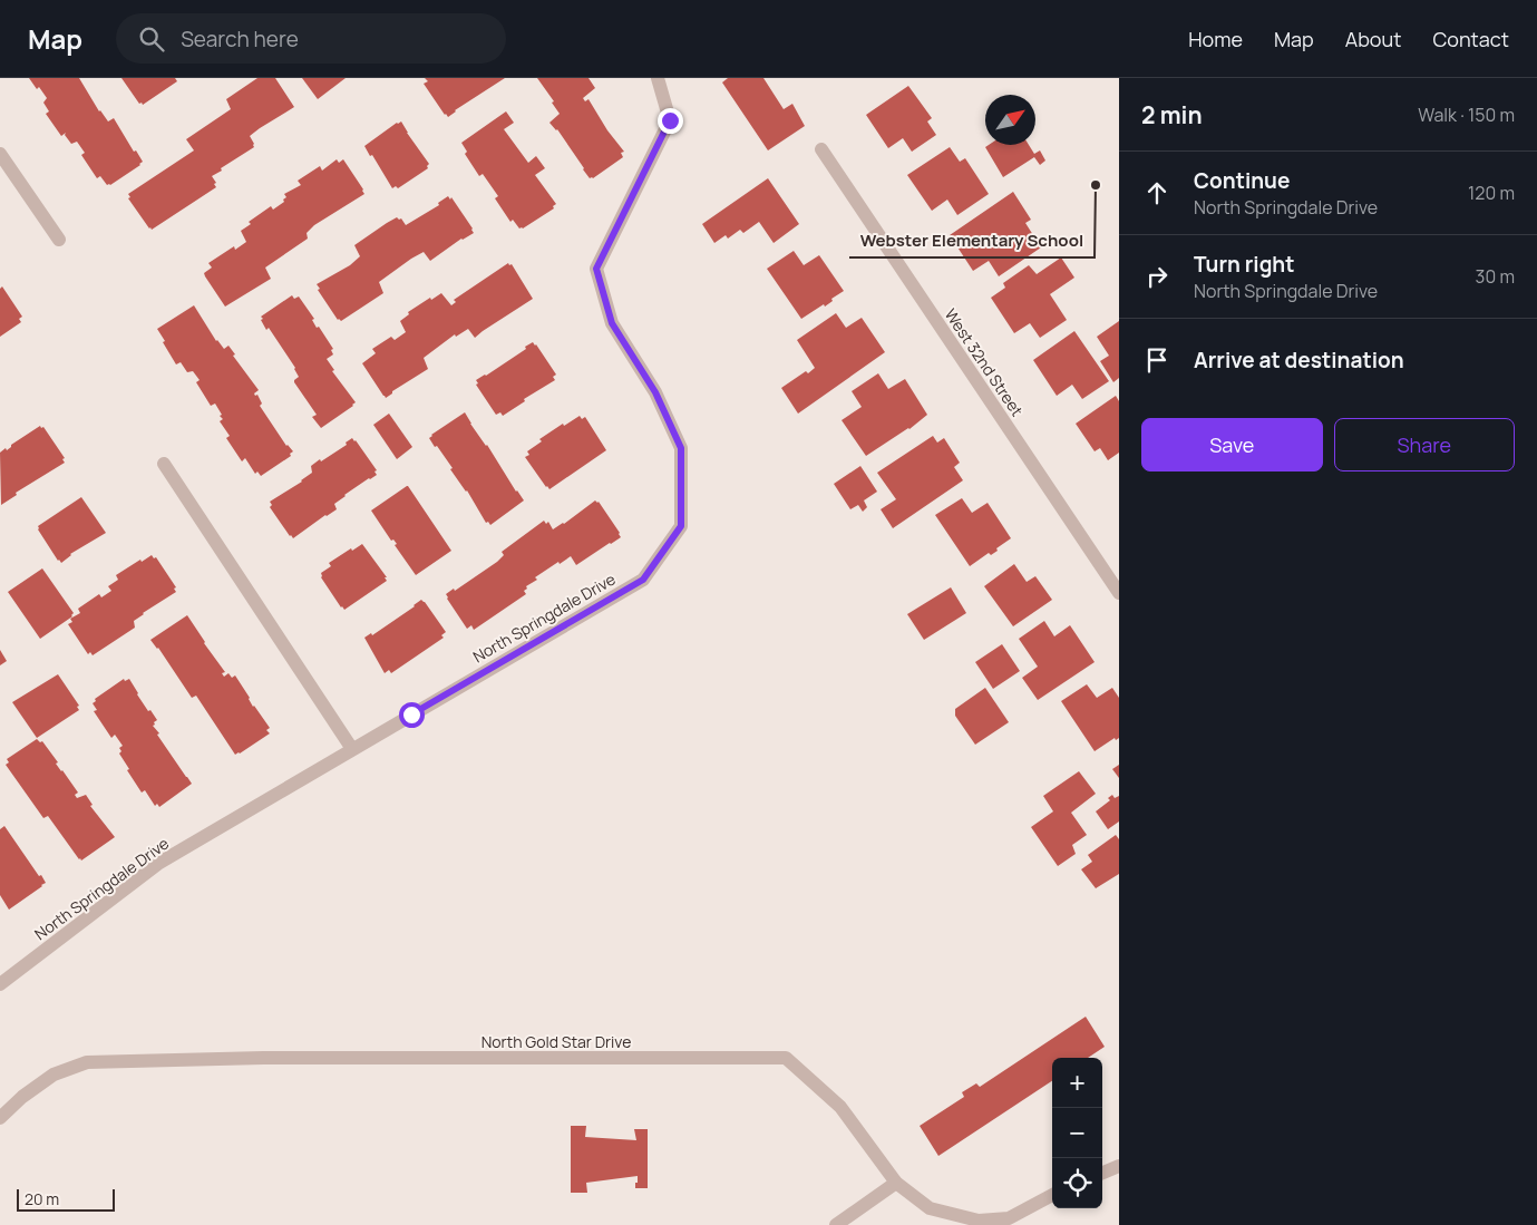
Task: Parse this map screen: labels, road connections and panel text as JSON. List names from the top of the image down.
{
  "streets": {
    "street": ["West 32nd Street", "North Springdale Drive", "North Gold Star Drive"]
  },
  "places": ["Webster Elementary School"],
  "scale_bar": "20 m",
  "north": "top right",
  "page": {
    "header": "Map",
    "search": "Search here",
    "nav": [
      "Home",
      "Map",
      "About",
      "Contact"
    ],
    "heading": ["2 min", "Walk · 150 m"],
    "list": [
      ["Continue", "North Springdale Drive", "120 m"],
      ["Turn right", "North Springdale Drive", "30 m"],
      "Arrive at destination"
    ],
    "buttons": ["Save", "Share"],
    "map_buttons": ["+", "−"],
    "scale": "20 m"
  }
}
